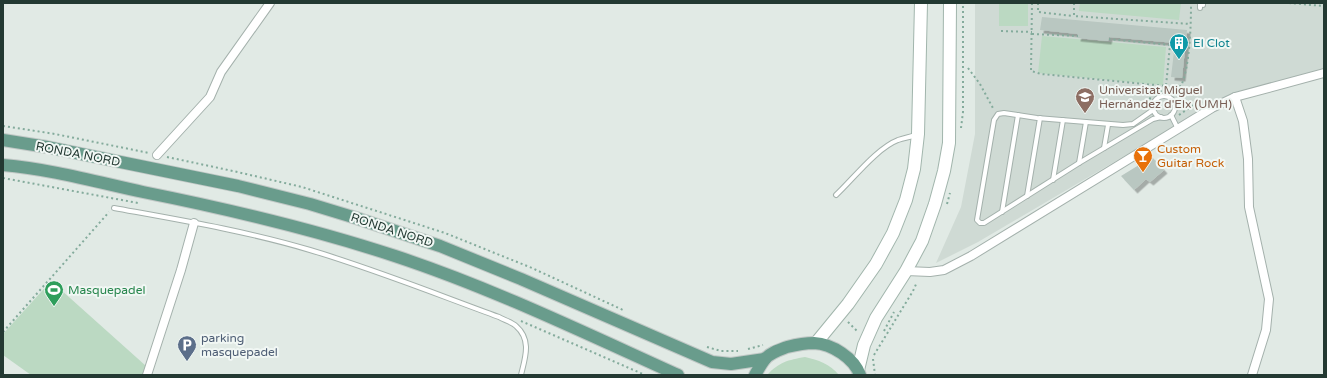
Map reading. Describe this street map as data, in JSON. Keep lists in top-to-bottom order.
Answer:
{
  "streets": {
    "main road": ["RONDA NORD"]
  },
  "places": {
    "building": ["El Clot"],
    "school or university": ["Universitat Miguel Hernández d'Elx (UMH)"],
    "bar": ["Custom Guitar Rock"],
    "sports": ["Masquepadel"],
    "parking": ["parking masquepadel"]
  }
}
